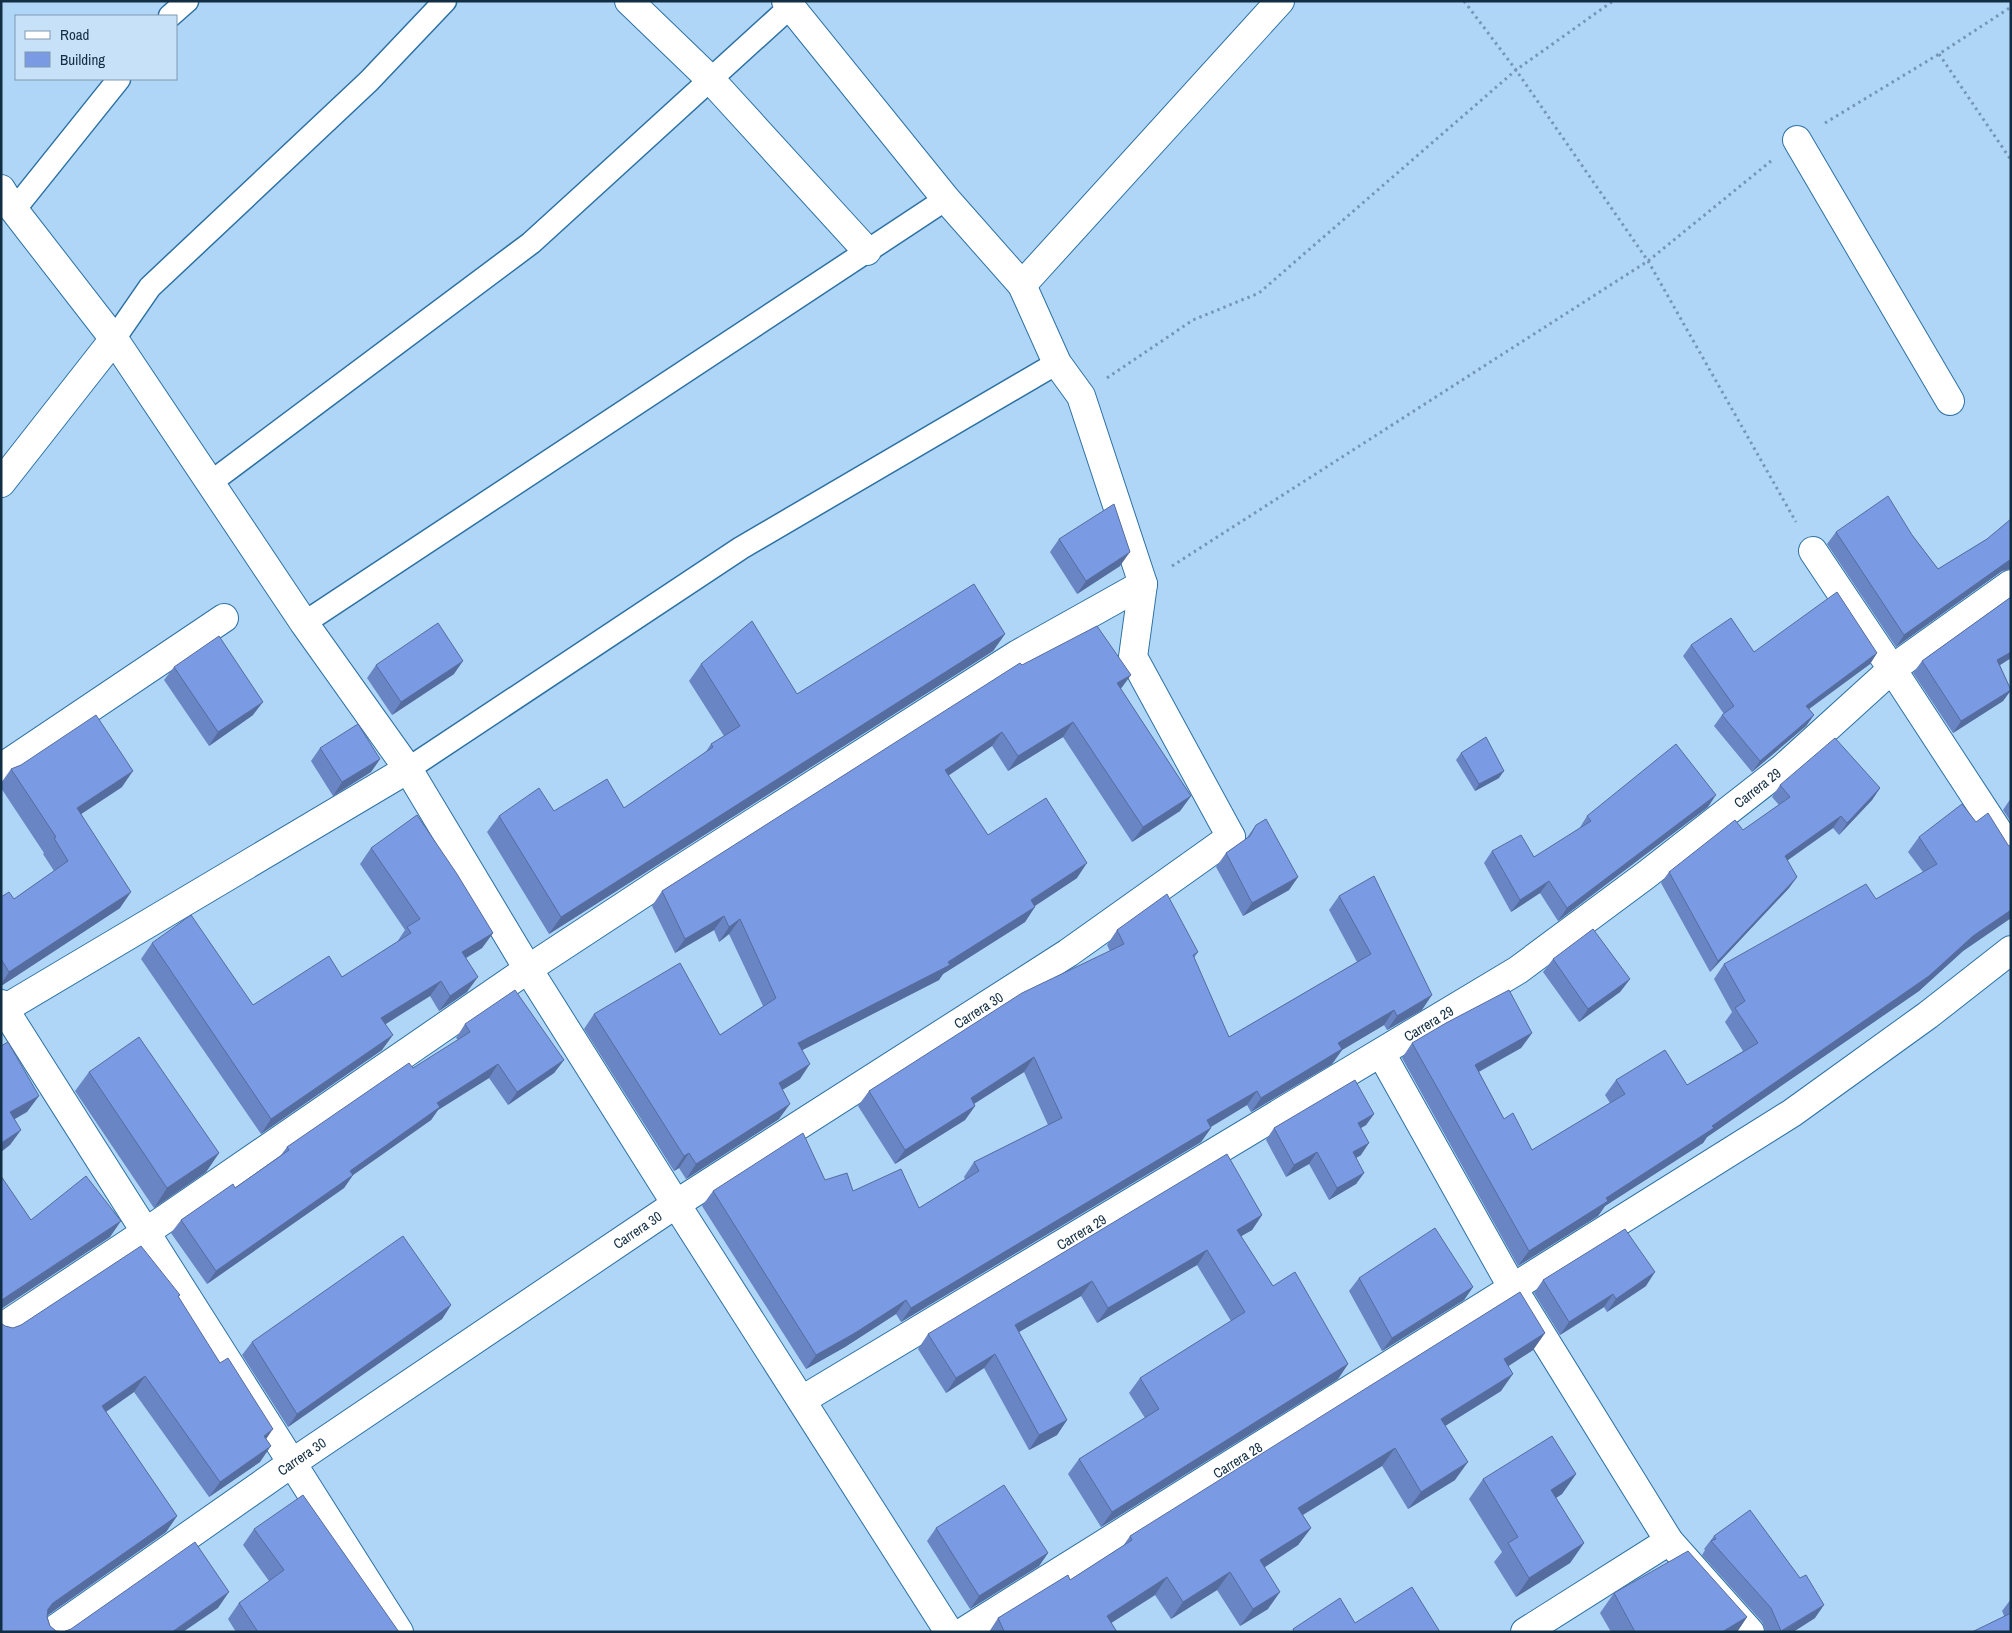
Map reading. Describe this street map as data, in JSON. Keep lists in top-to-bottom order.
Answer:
{
  "streets": {
    "street": ["Carrera 29", "Carrera 30", "Carrera 28"]
  },
  "legend": ["Road", "Building"]
}
